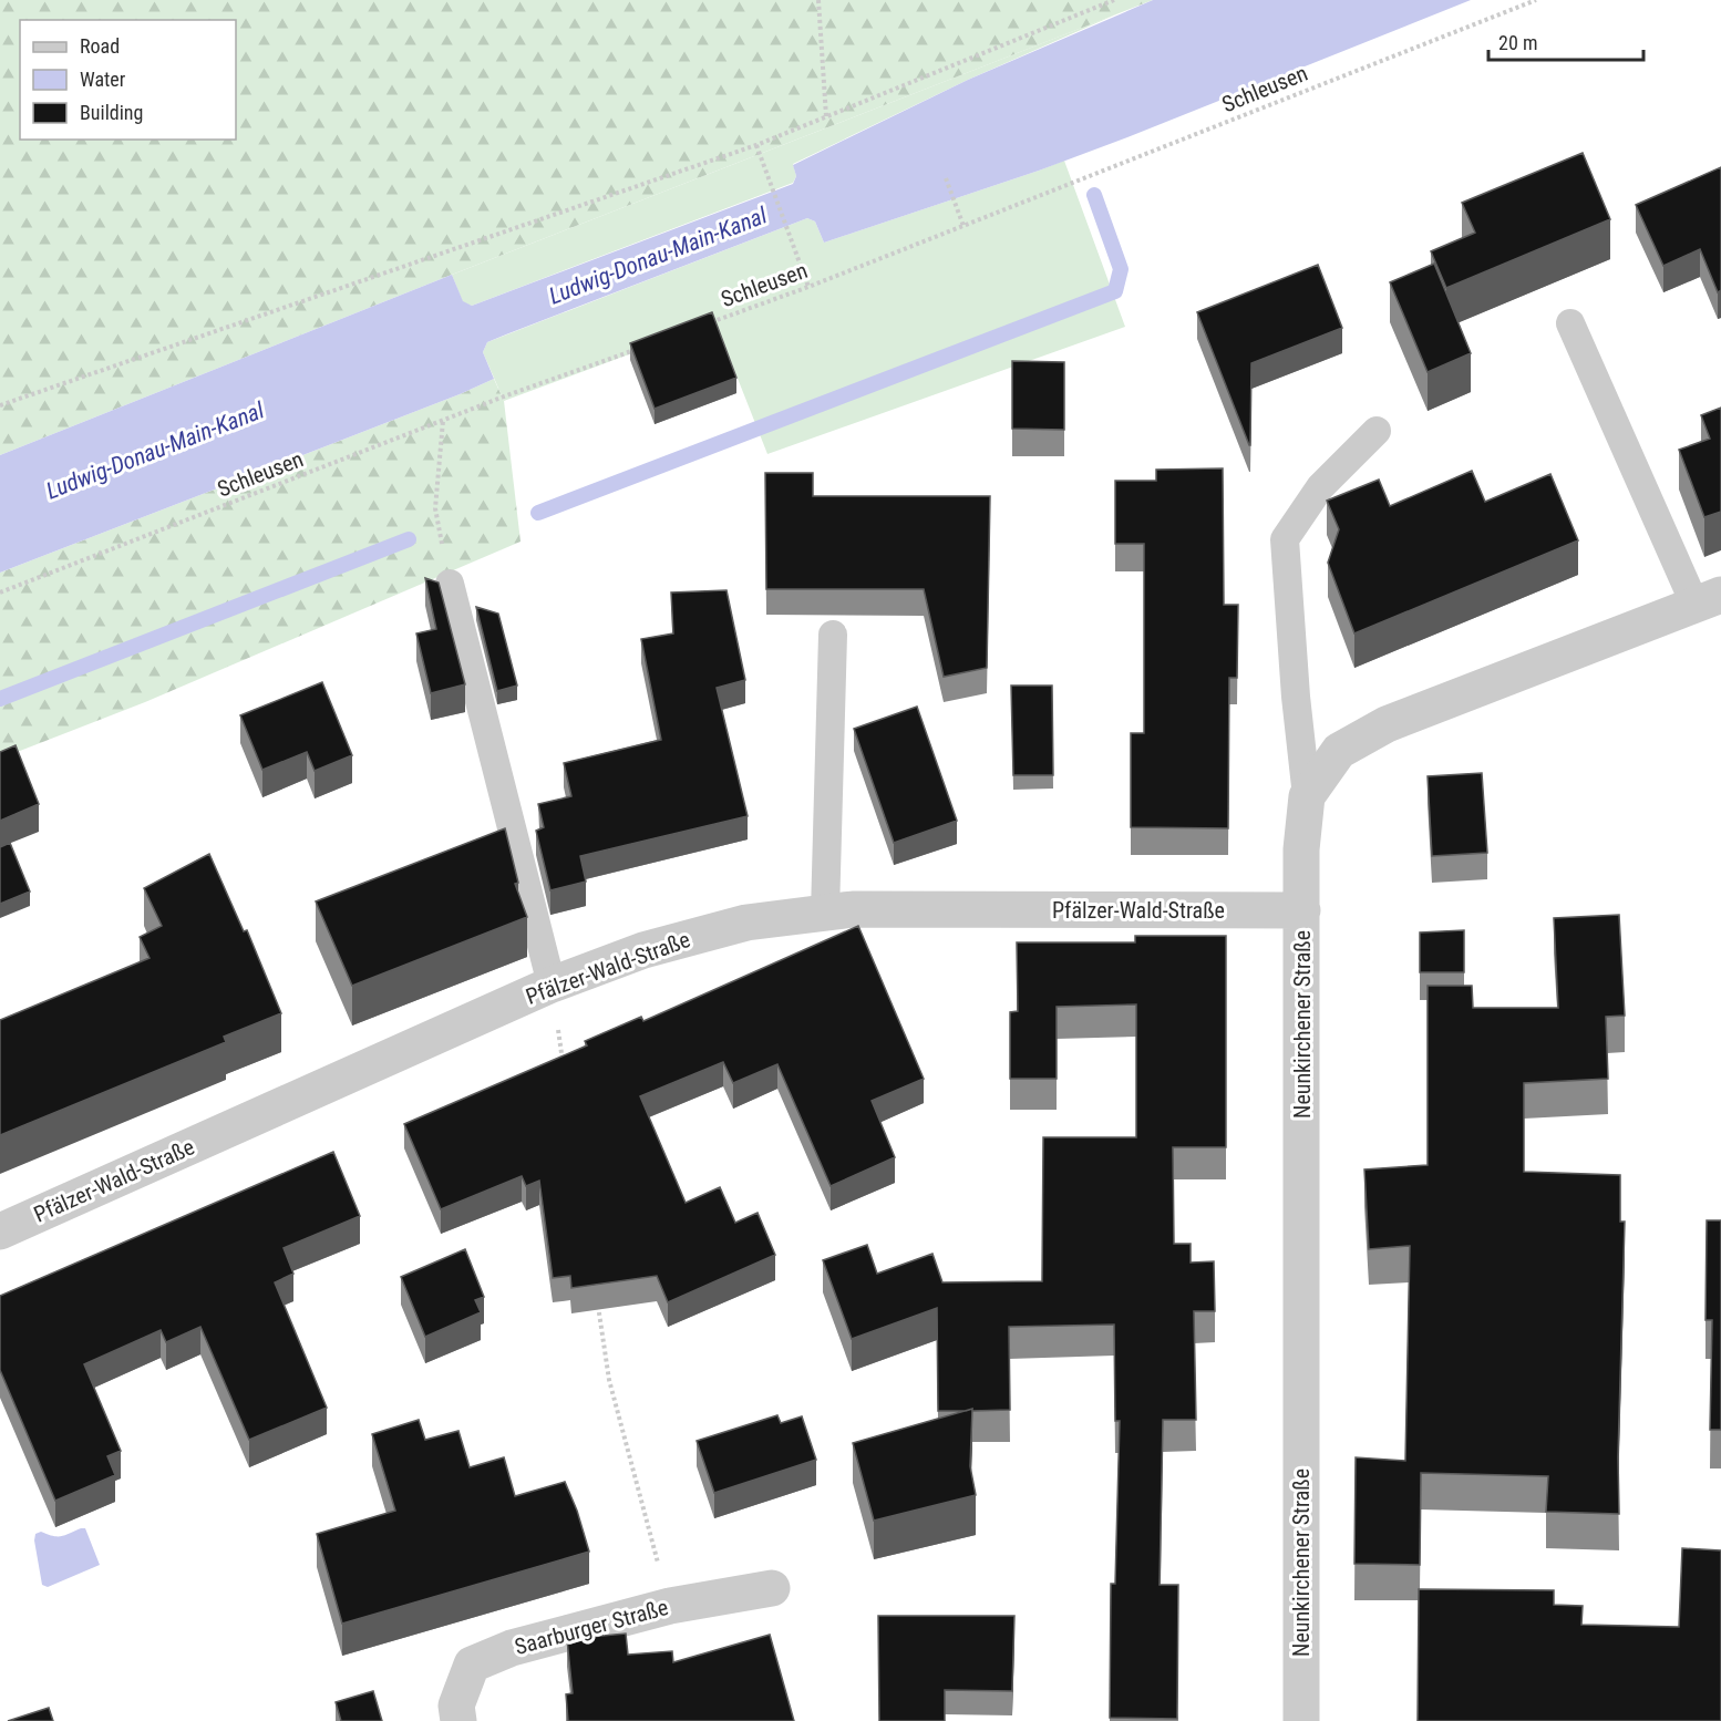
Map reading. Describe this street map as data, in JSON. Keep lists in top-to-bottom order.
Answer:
{
  "streets": {
    "street": ["Pfälzer-Wald-Straße", "Neunkirchener Straße", "Saarburger Straße"],
    "path": ["Schleusen"]
  },
  "crossings": [
    ["Pfälzer-Wald-Straße", "Neunkirchener Straße"]
  ],
  "water": ["Ludwig-Donau-Main-Kanal"],
  "legend": ["Road", "Water", "Building"],
  "scale_bar": "20 m"
}
